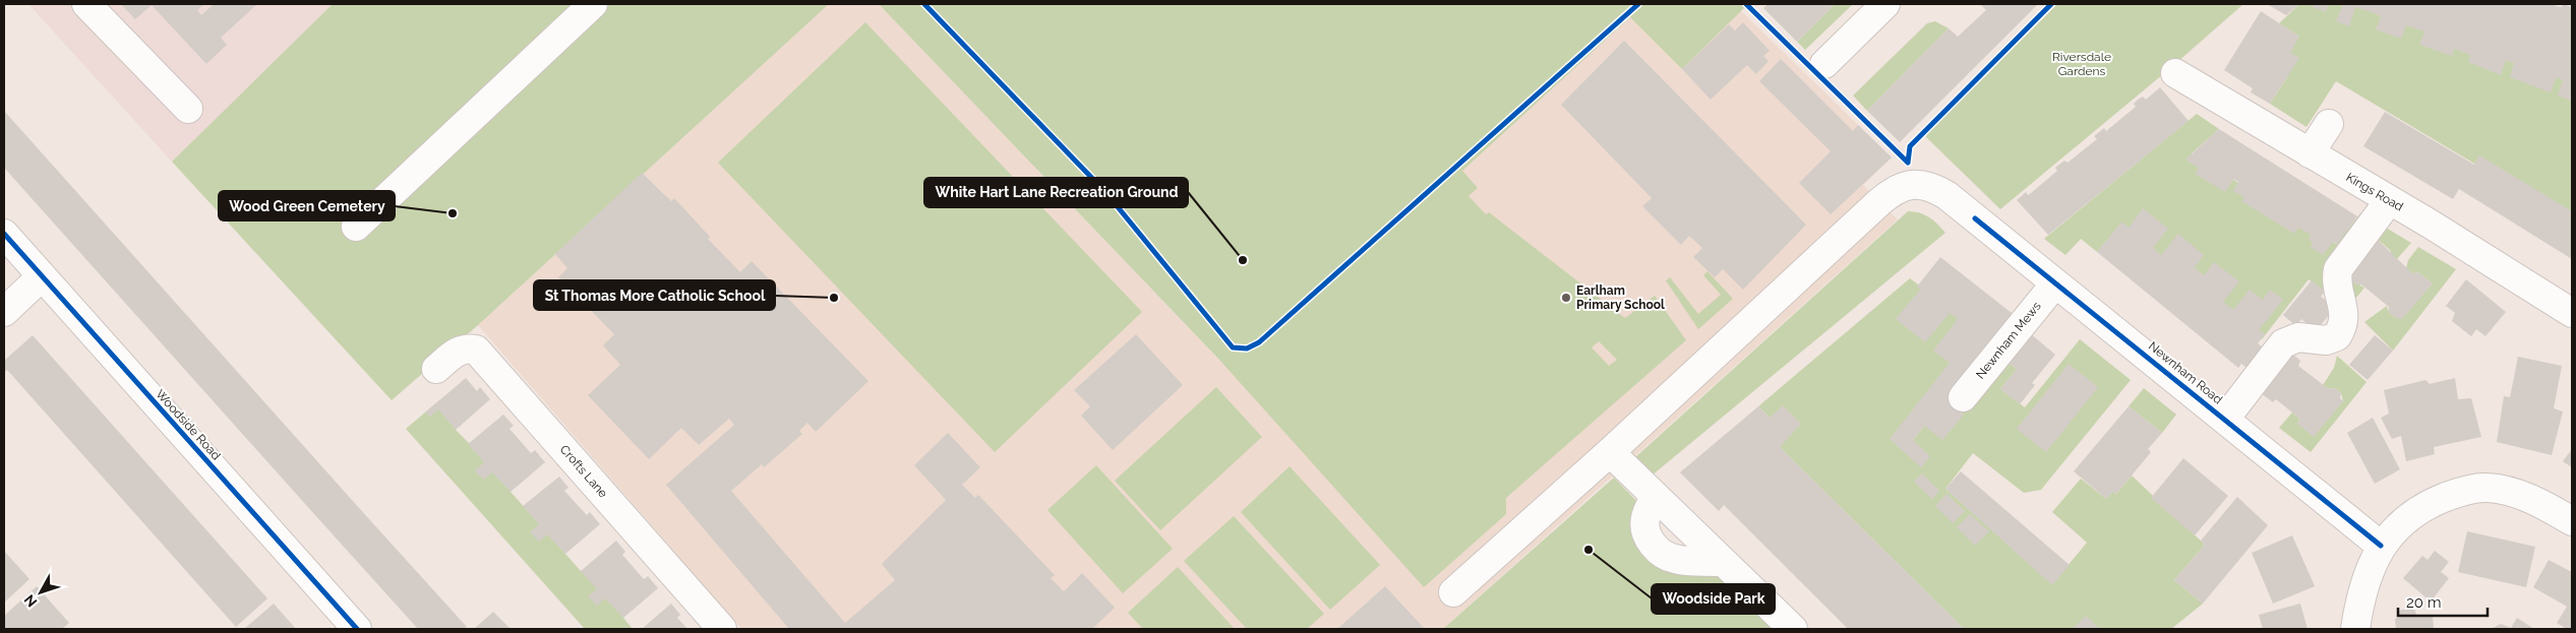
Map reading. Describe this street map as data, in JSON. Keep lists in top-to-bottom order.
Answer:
{
  "streets": {
    "street": [
      "Kings Road",
      "Newnham Mews",
      "Newnham Road",
      "Woodside Road",
      "Crofts Lane"
    ]
  },
  "crossings": [
    ["Newnham Mews", "Newnham Road"]
  ],
  "parks": ["Riversdale Gardens"],
  "places": [
    "Wood Green Cemetery",
    "White Hart Lane Recreation Ground",
    "St Thomas More Catholic School",
    "Earlham Primary School",
    "Woodside Park"
  ],
  "scale_bar": "20 m",
  "north": "bottom left"
}
